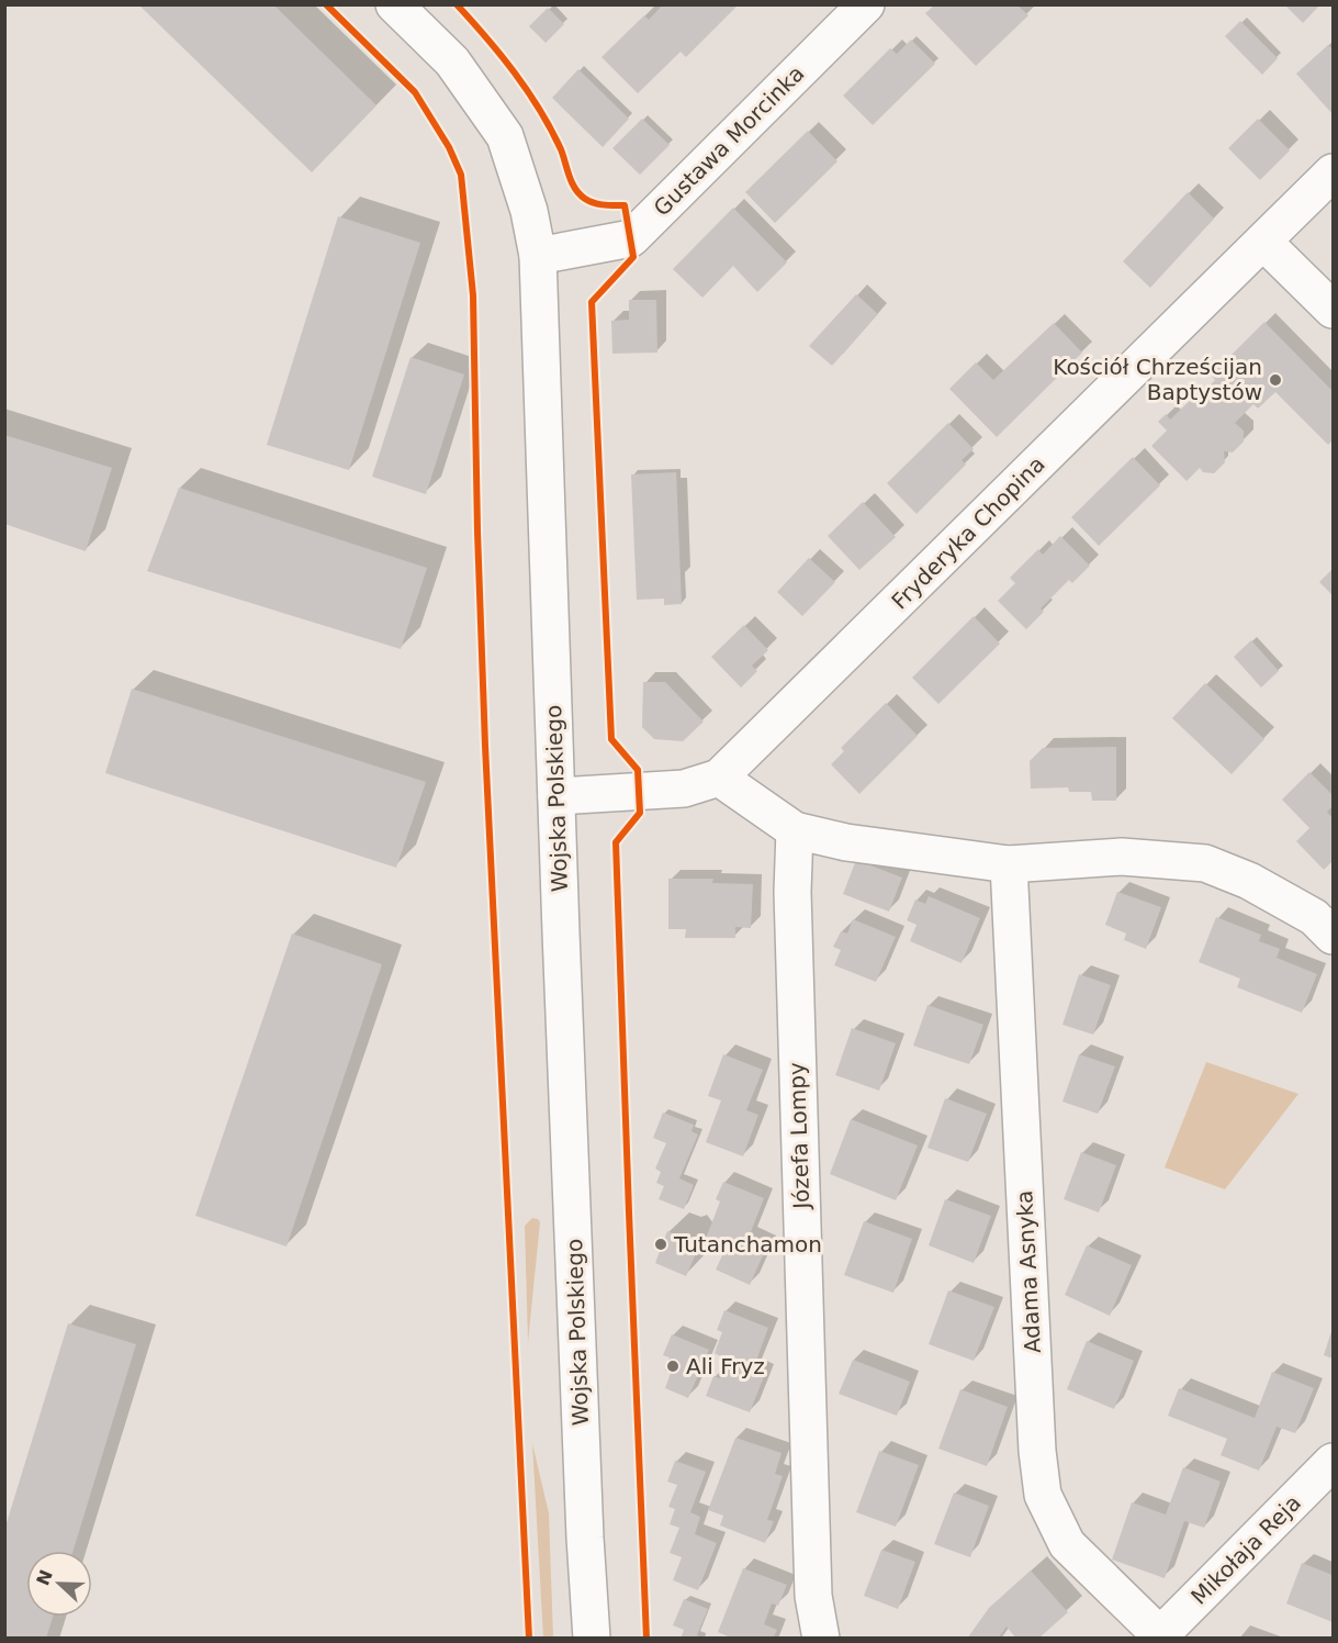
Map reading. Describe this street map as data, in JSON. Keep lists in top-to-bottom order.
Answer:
{
  "streets": {
    "street": [
      "Gustawa Morcinka",
      "Fryderyka Chopina",
      "Wojska Polskiego",
      "Józefa Lompy",
      "Adama Asnyka",
      "Mikołaja Reja"
    ]
  },
  "crossings": [
    ["Gustawa Morcinka", "Wojska Polskiego"],
    ["Fryderyka Chopina", "Wojska Polskiego"],
    ["Adama Asnyka", "Mikołaja Reja"]
  ],
  "places": ["Kościół Chrześcijan Baptystów", "Tutanchamon", "Ali Fryz"],
  "north": "left"
}
